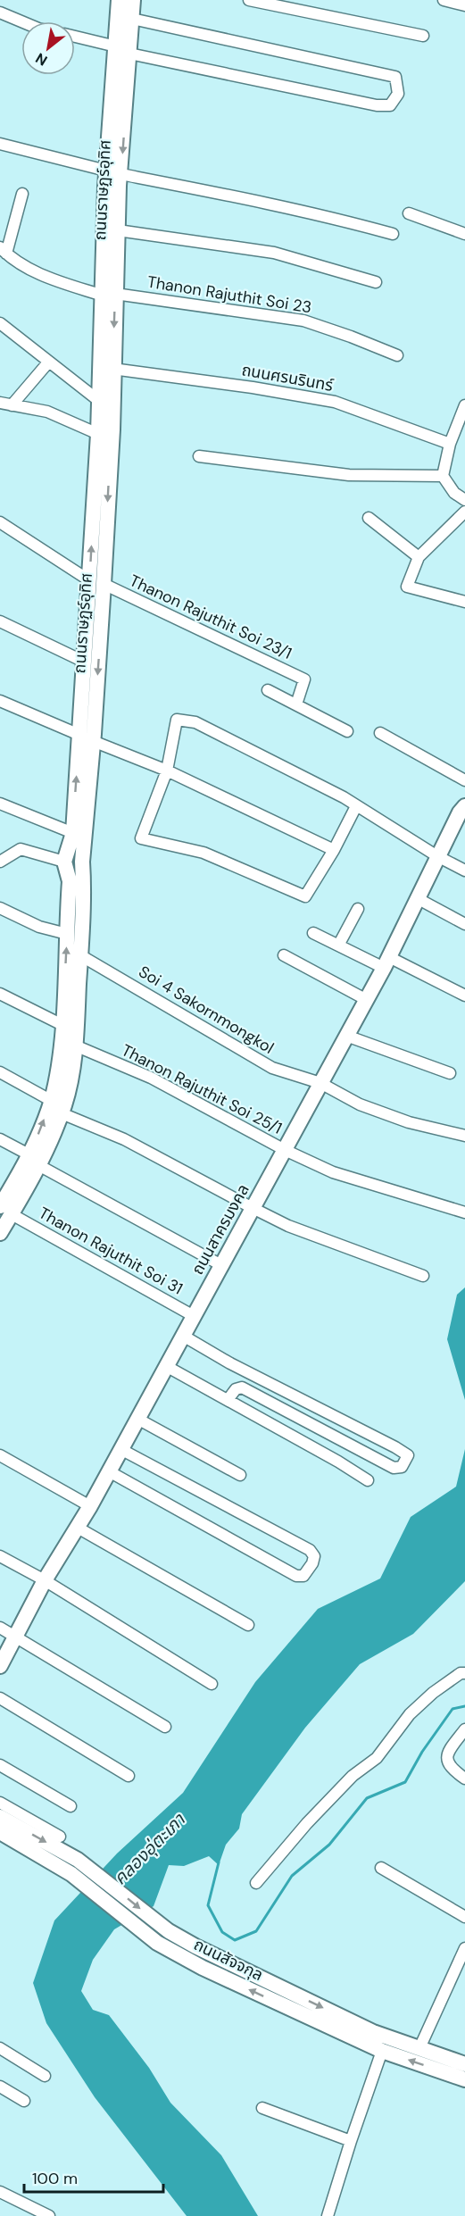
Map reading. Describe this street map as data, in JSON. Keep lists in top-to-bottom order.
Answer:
{
  "streets": {
    "street": [
      "ถนนราษฏร์อุทิศ",
      "Thanon Rajuthit Soi 23",
      "ถนนศรนรินทร์",
      "Thanon Rajuthit Soi 23/1",
      "Soi 4 Sakornmongkol",
      "Thanon Rajuthit Soi 25/1",
      "ถนนสาครมงคล",
      "Thanon Rajuthit Soi 31",
      "ถนนสัจจกุล"
    ]
  },
  "crossings": [
    ["ถนนราษฏร์อุทิศ", "Thanon Rajuthit Soi 23"],
    ["ถนนราษฏร์อุทิศ", "ถนนศรนรินทร์"],
    ["ถนนราษฏร์อุทิศ", "Thanon Rajuthit Soi 23/1"],
    ["ถนนราษฏร์อุทิศ", "Soi 4 Sakornmongkol"],
    ["ถนนราษฏร์อุทิศ", "Thanon Rajuthit Soi 25/1"],
    ["ถนนราษฏร์อุทิศ", "Thanon Rajuthit Soi 31"],
    ["Soi 4 Sakornmongkol", "ถนนสาครมงคล"],
    ["Thanon Rajuthit Soi 25/1", "ถนนสาครมงคล"],
    ["ถนนสาครมงคล", "Thanon Rajuthit Soi 31"]
  ],
  "water": ["คลองอุ่ตะเภา"],
  "scale_bar": "100 m",
  "north": "bottom left"
}
